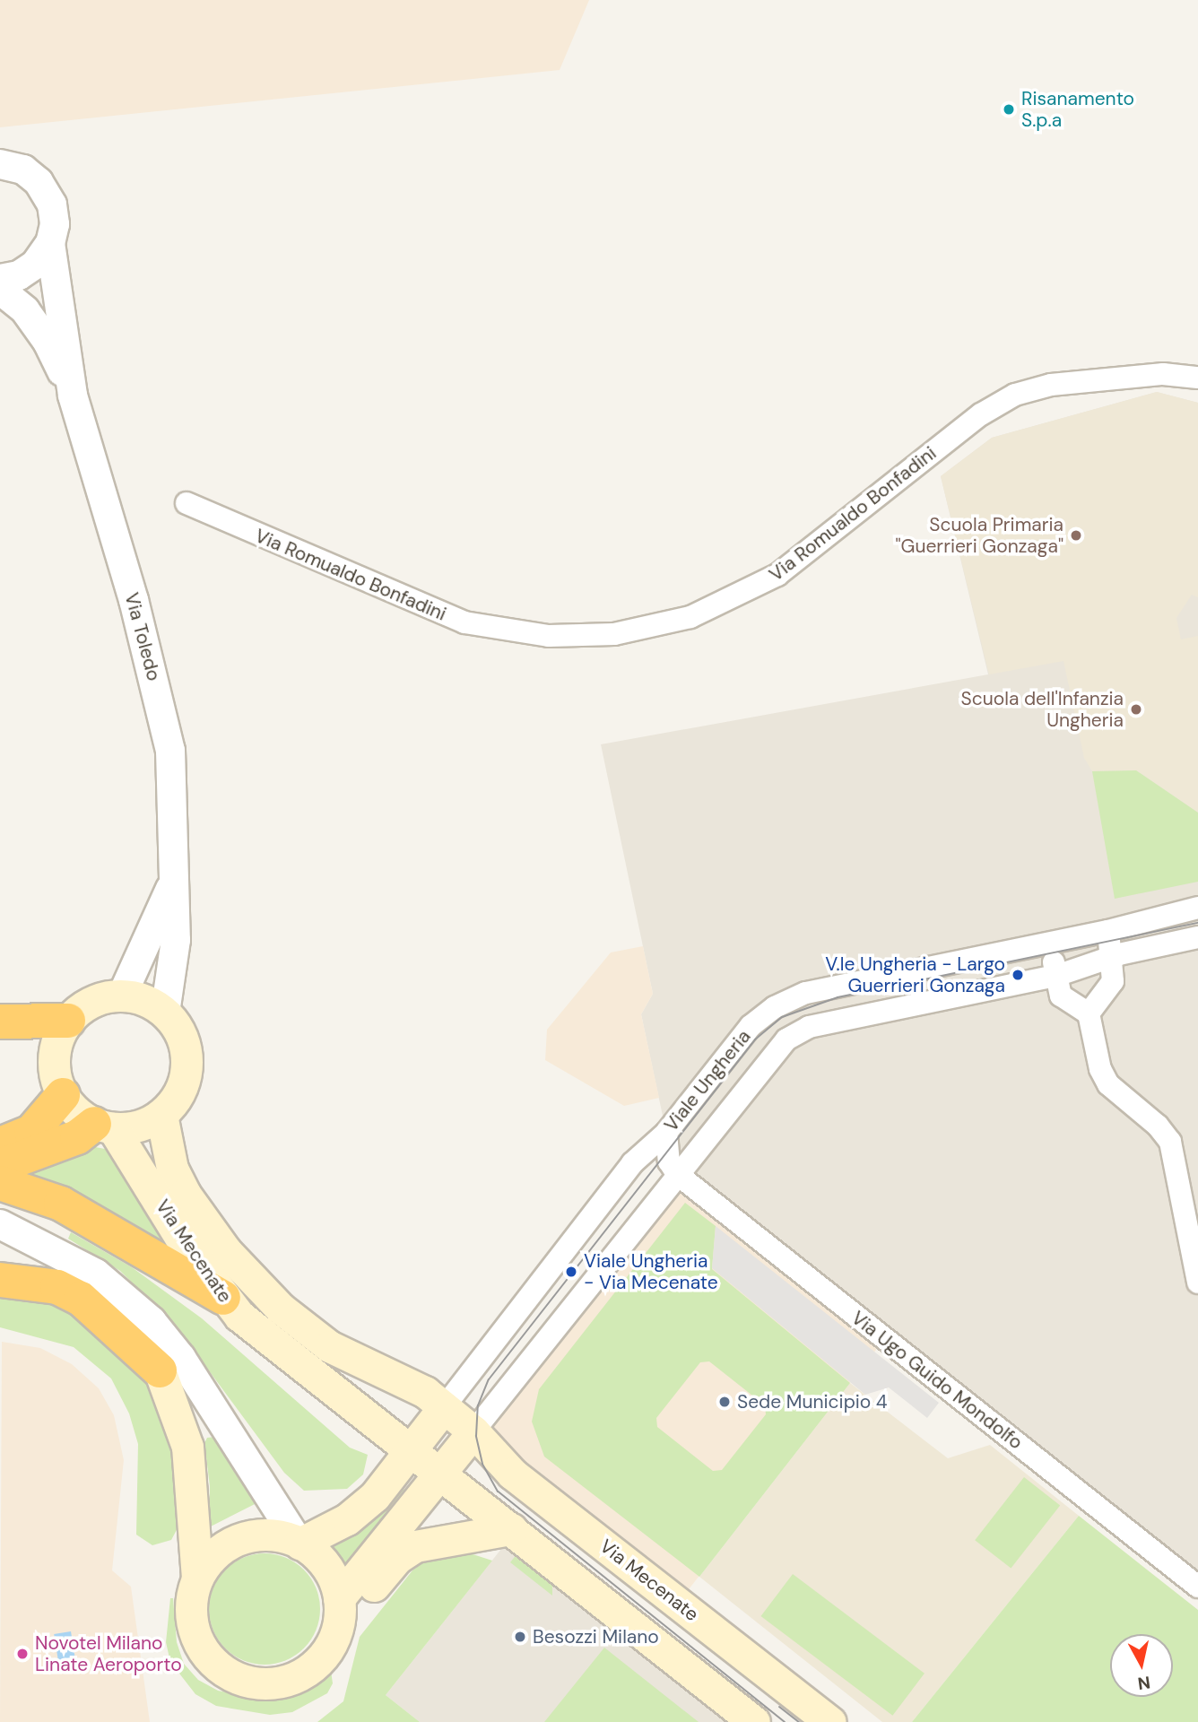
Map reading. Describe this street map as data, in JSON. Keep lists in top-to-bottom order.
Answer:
{
  "streets": {
    "main road": ["Via Mecenate"],
    "street": [
      "Via Romualdo Bonfadini",
      "Via Toledo",
      "Viale Ungheria",
      "Via Ugo Guido Mondolfo"
    ]
  },
  "crossings": [
    ["Viale Ungheria", "Via Mecenate"],
    ["Viale Ungheria", "Via Ugo Guido Mondolfo"]
  ],
  "places": [
    "Risanamento S.p.a",
    "Scuola Primaria \"Guerrieri Gonzaga\"",
    "Scuola dell'Infanzia Ungheria",
    "V.le Ungheria - Largo Guerrieri Gonzaga",
    "Viale Ungheria - Via Mecenate",
    "Sede Municipio 4",
    "Besozzi Milano",
    "Novotel Milano Linate Aeroporto"
  ],
  "north": "bottom"
}
